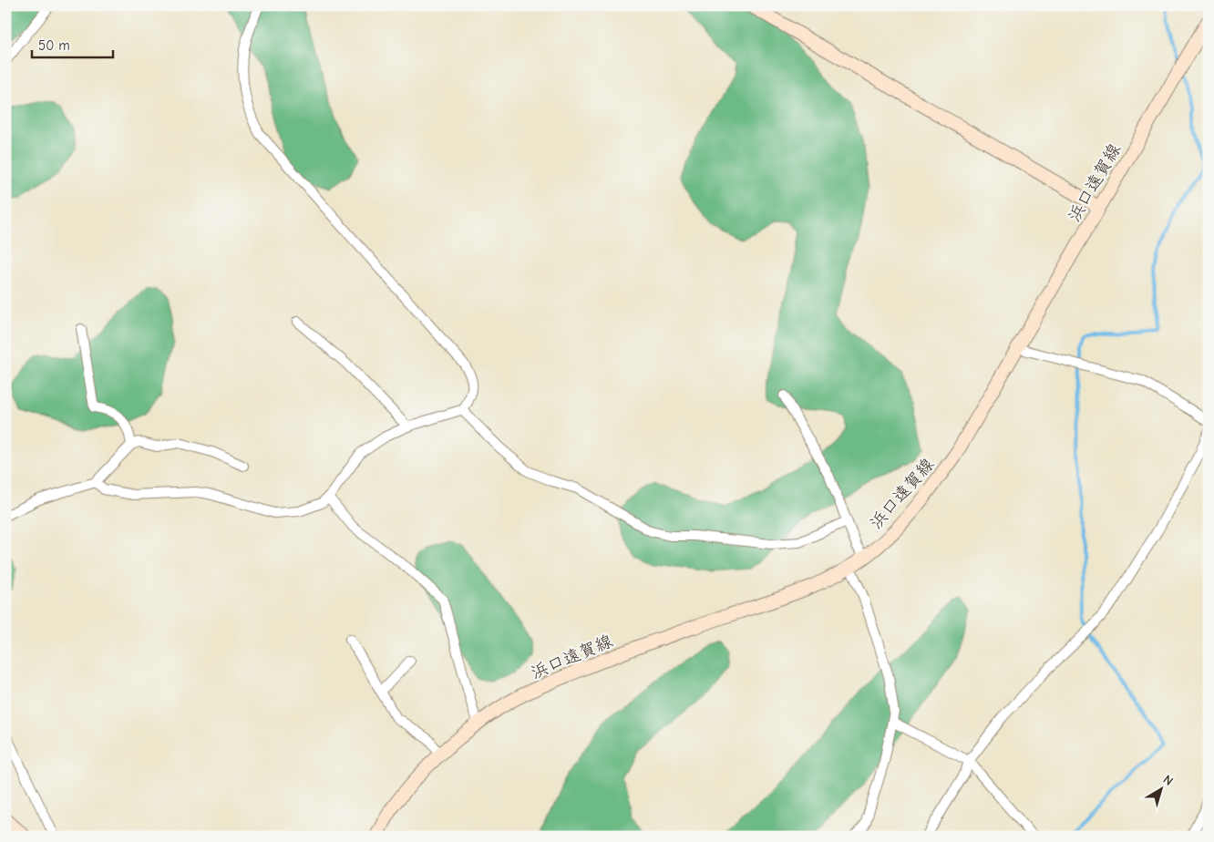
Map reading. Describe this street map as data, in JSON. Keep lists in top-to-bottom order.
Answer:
{
  "streets": {
    "main road": ["浜口遠賀線"]
  },
  "scale_bar": "50 m",
  "north": "top right"
}
